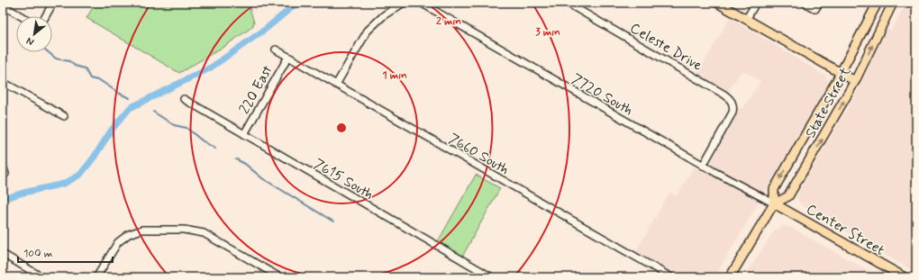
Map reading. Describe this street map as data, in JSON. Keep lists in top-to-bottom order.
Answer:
{
  "streets": {
    "main road": ["State Street", "Center Street"],
    "street": [
      "Celeste Drive",
      "220 East",
      "7720 South",
      "7660 South",
      "7615 South"
    ]
  },
  "crossings": [
    ["Celeste Drive", "7720 South"],
    ["220 East", "7660 South"],
    ["220 East", "7615 South"],
    ["7720 South", "State Street"],
    ["7720 South", "Center Street"],
    ["State Street", "Center Street"]
  ],
  "scale_bar": "100 m",
  "north": "bottom left",
  "rings": ["2 min", "3 min", "1 min"]
}
